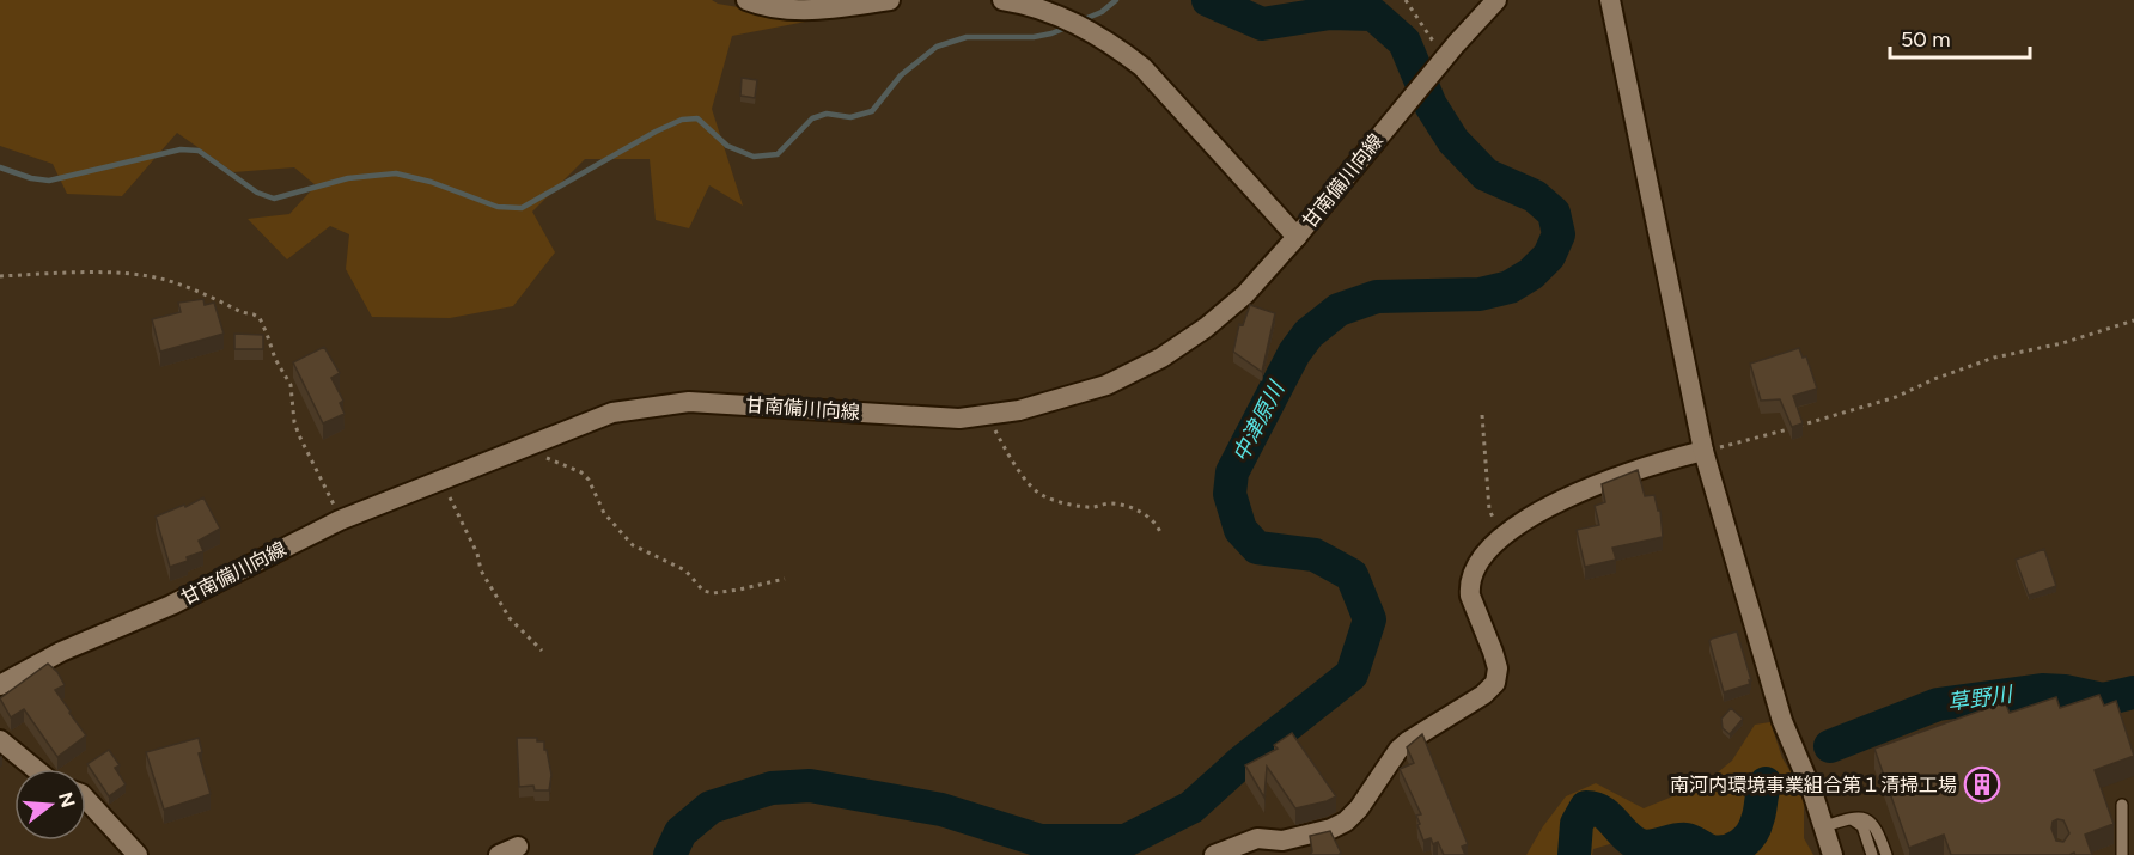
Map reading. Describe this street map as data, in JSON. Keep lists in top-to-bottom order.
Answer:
{
  "streets": {
    "street": ["甘南備川向線"]
  },
  "water": ["中津原川", "草野川"],
  "places": {
    "building": ["南河内環境事業組合第１清掃工場"]
  },
  "scale_bar": "50 m",
  "north": "right"
}
